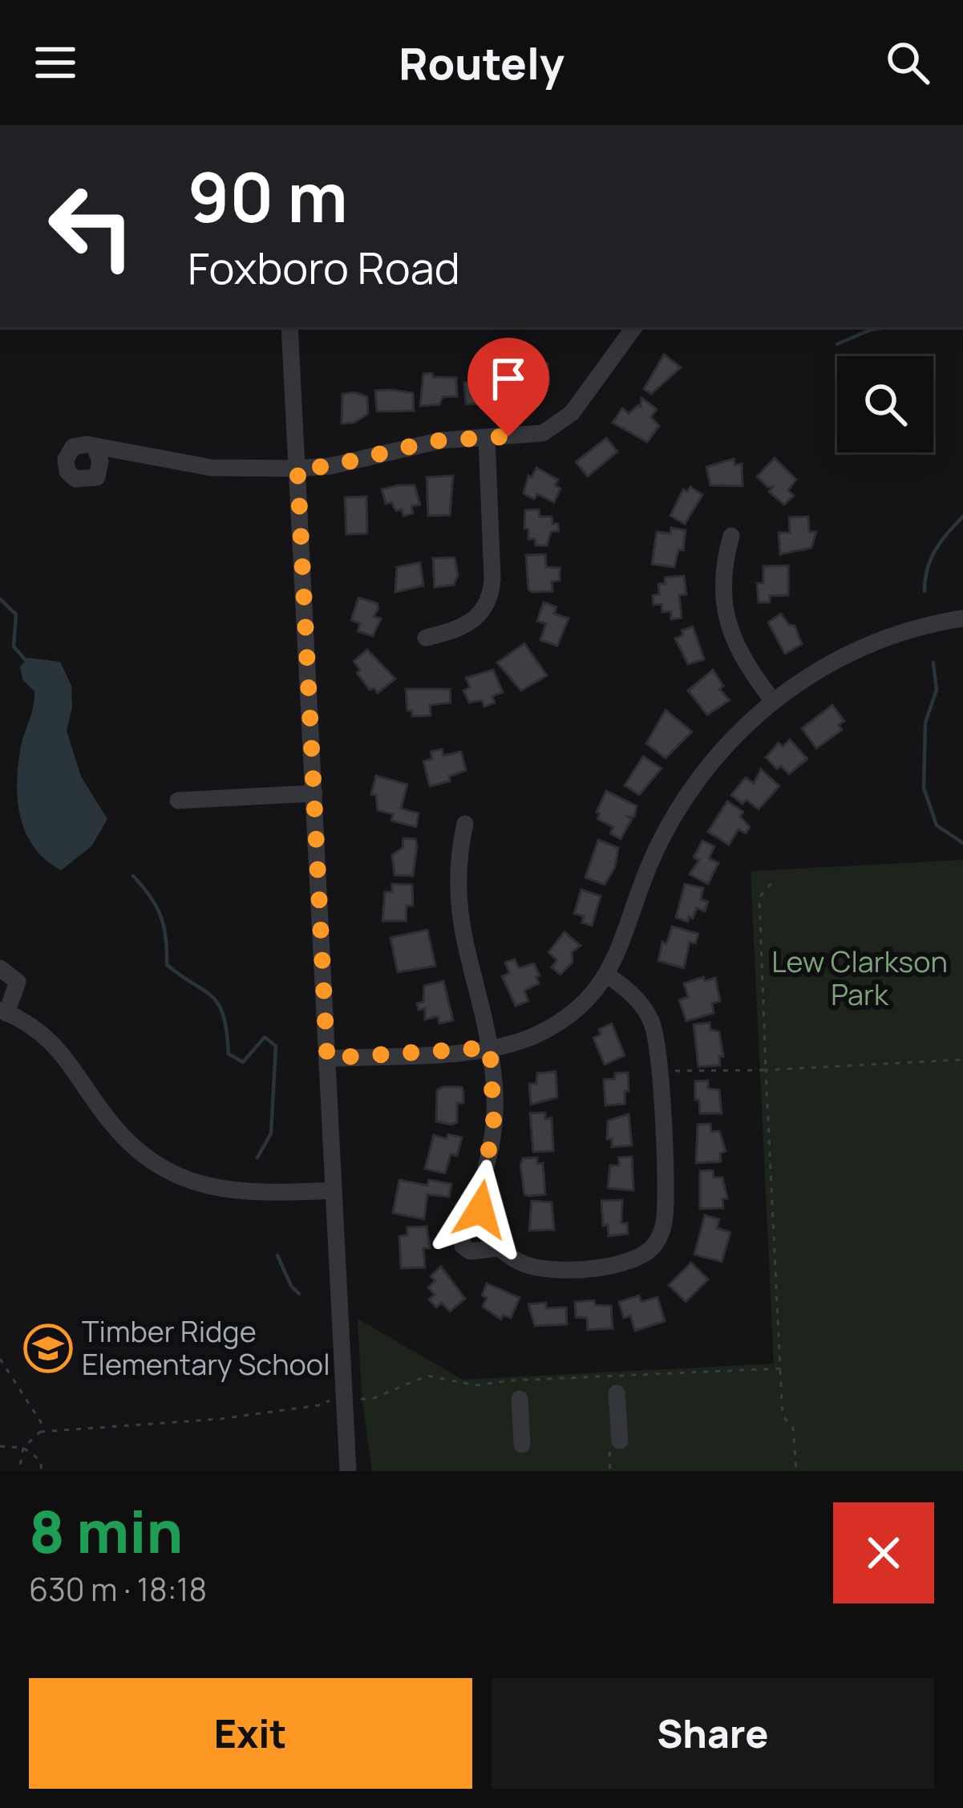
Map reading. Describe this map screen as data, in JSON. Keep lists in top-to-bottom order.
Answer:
{
  "parks": ["Lew Clarkson Park"],
  "places": {
    "school or university": ["Timber Ridge Elementary School"]
  },
  "page": {
    "header": "Routely",
    "turn": ["90 m", "Foxboro Road"],
    "heading": ["8 min", "630 m · 18:18"],
    "buttons": ["Exit", "Share"]
  }
}
